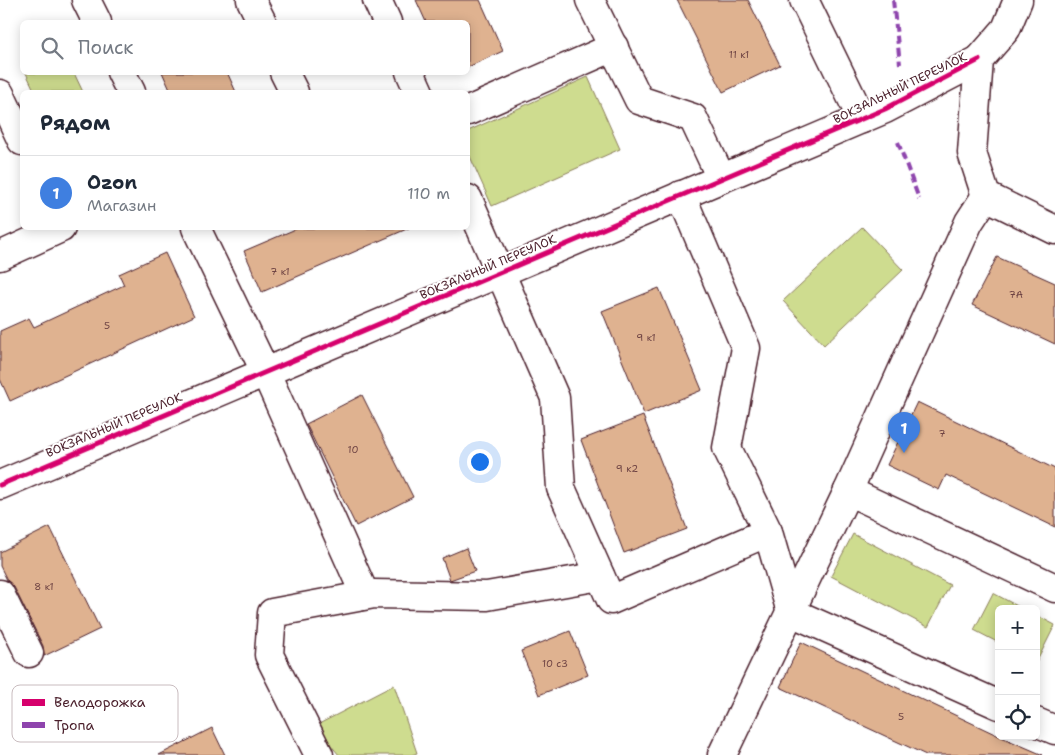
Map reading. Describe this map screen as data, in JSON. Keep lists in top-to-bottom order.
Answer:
{
  "streets": {
    "street": ["ВОКЗАЛЬНЫЙ ПЕРЕУЛОК"]
  },
  "house_numbers": [
    "11 к1",
    "7 к1",
    "7А",
    "5",
    "9 к1",
    "7",
    "10",
    "9 к2",
    "8 к1",
    "10 с3",
    "5"
  ],
  "legend": ["Велодорожка", "Тропа"],
  "page": {
    "search": "Поиск",
    "heading": "Рядом",
    "list": [
      {
        "mark": "1",
        "name": "Ozon",
        "note": "Магазин",
        "value": "110 m"
      }
    ],
    "pins": "1",
    "map_buttons": ["+", "−"]
  }
}
